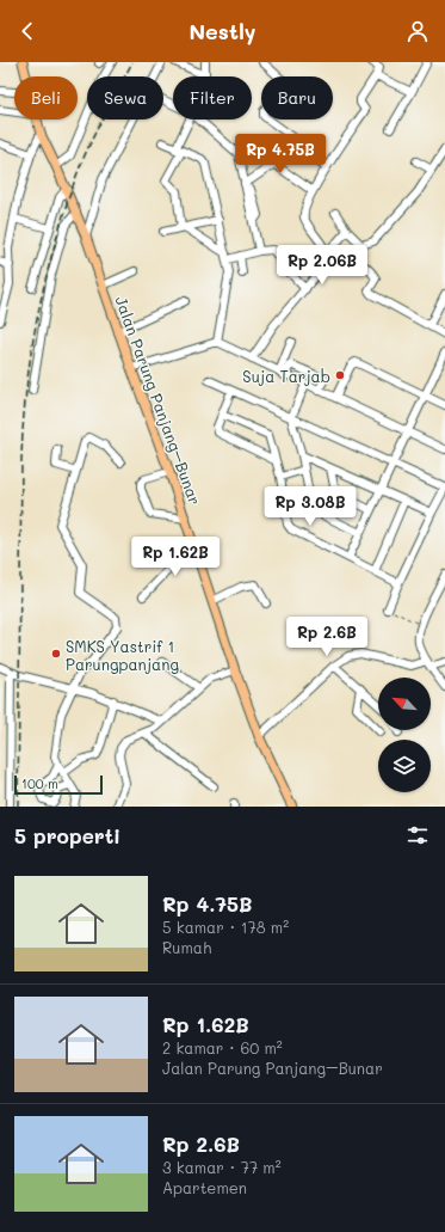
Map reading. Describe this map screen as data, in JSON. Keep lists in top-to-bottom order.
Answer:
{
  "streets": {
    "main road": ["Jalan Parung Panjang–Bunar"]
  },
  "places": ["Suja Tarjab", "SMKS Yastrif 1 Parungpanjang"],
  "scale_bar": "100 m",
  "north": "top left",
  "page": {
    "header": "Nestly",
    "chip": [
      "Beli",
      "Sewa",
      "Filter",
      "Baru"
    ],
    "price": [
      "Rp 4.75B",
      "Rp 2.06B",
      "Rp 3.08B",
      "Rp 1.62B",
      "Rp 2.6B"
    ],
    "scale": "100 m",
    "heading": "5 properti",
    "list": [
      {
        "name": "Rp 4.75B",
        "note": "5 kamar · 178 m² · Rumah"
      },
      {
        "name": "Rp 1.62B",
        "note": "2 kamar · 60 m² · Jalan Parung Panjang–Bunar"
      },
      {
        "name": "Rp 2.6B",
        "note": "3 kamar · 77 m² · Apartemen"
      }
    ]
  }
}
